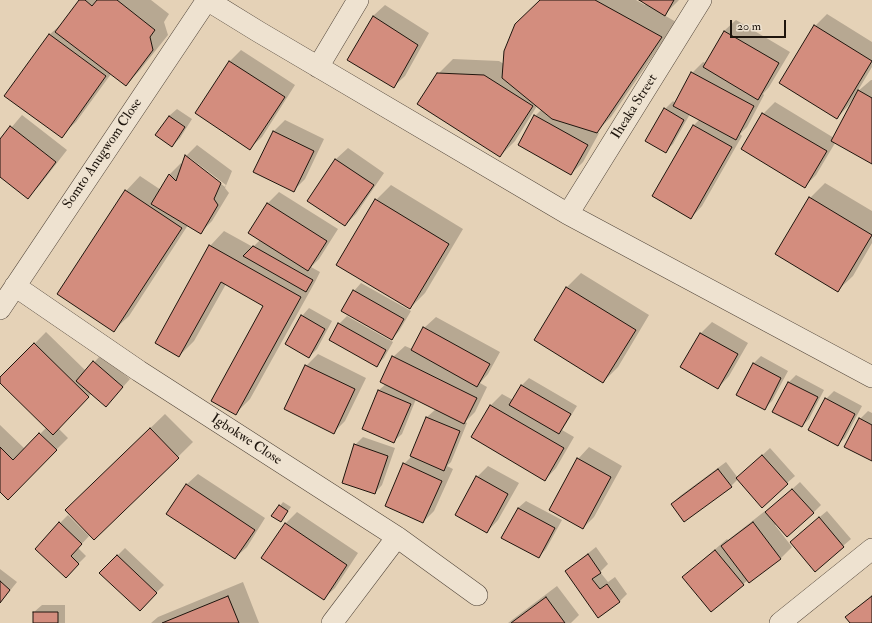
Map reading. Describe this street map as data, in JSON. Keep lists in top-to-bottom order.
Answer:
{
  "streets": {
    "street": ["Iheaka Street", "Somto Anugwom Close", "Igbokwe Close"]
  },
  "crossings": [
    ["Somto Anugwom Close", "Igbokwe Close"]
  ],
  "scale_bar": "20 m"
}
